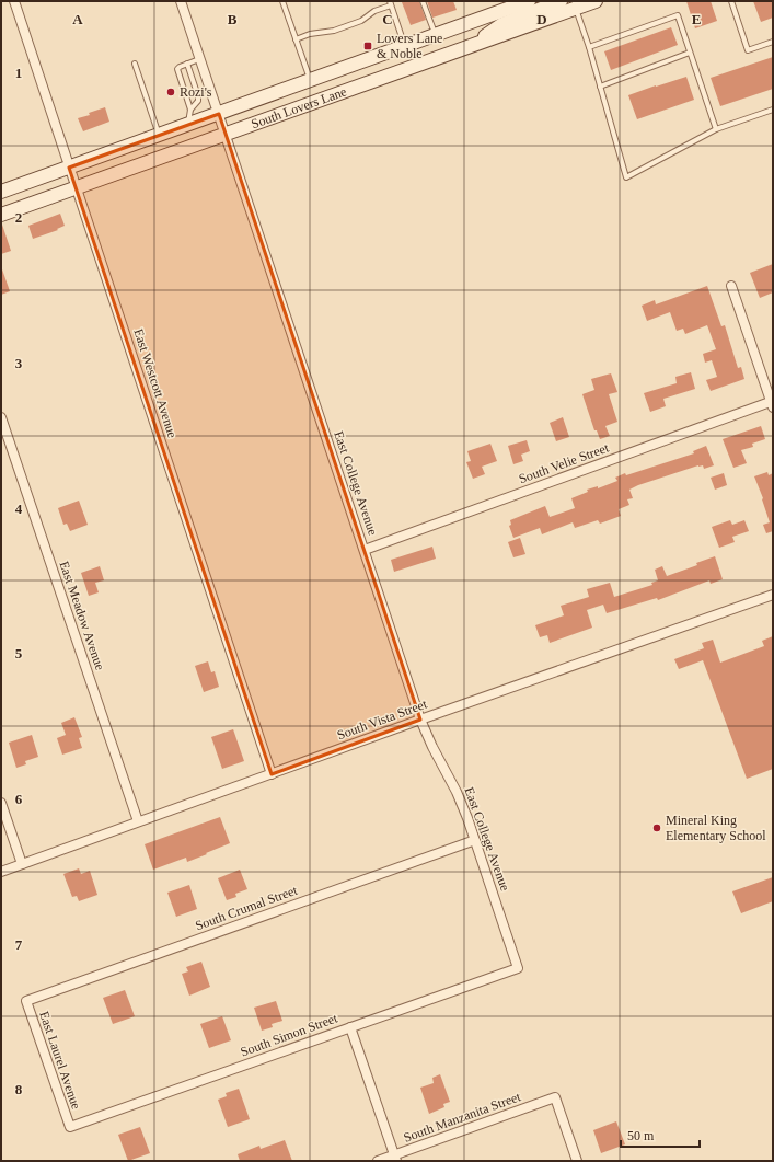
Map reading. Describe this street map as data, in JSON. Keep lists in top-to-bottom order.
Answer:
{
  "streets": {
    "main road": ["South Lovers Lane"],
    "street": [
      "East Westcott Avenue",
      "South Velie Street",
      "East College Avenue",
      "East Meadow Avenue",
      "South Vista Street",
      "South Crumal Street",
      "South Simon Street",
      "East Laurel Avenue",
      "South Manzanita Street"
    ]
  },
  "crossings": [
    ["South Lovers Lane", "East Westcott Avenue"],
    ["South Lovers Lane", "East College Avenue"],
    ["East Westcott Avenue", "South Vista Street"],
    ["South Velie Street", "East College Avenue"],
    ["East College Avenue", "South Vista Street"],
    ["East College Avenue", "South Crumal Street"],
    ["East College Avenue", "South Simon Street"],
    ["East Meadow Avenue", "South Vista Street"],
    ["South Crumal Street", "East Laurel Avenue"],
    ["South Simon Street", "East Laurel Avenue"]
  ],
  "places": {
    "transit": ["Lovers Lane & Noble"],
    "other": ["Rozi's", "Mineral King Elementary School"]
  },
  "scale_bar": "50 m",
  "grid": {
    "columns": [
      "A",
      "B",
      "C",
      "D",
      "E"
    ],
    "rows": [
      "1",
      "2",
      "3",
      "4",
      "5",
      "6",
      "7",
      "8"
    ]
  }
}
